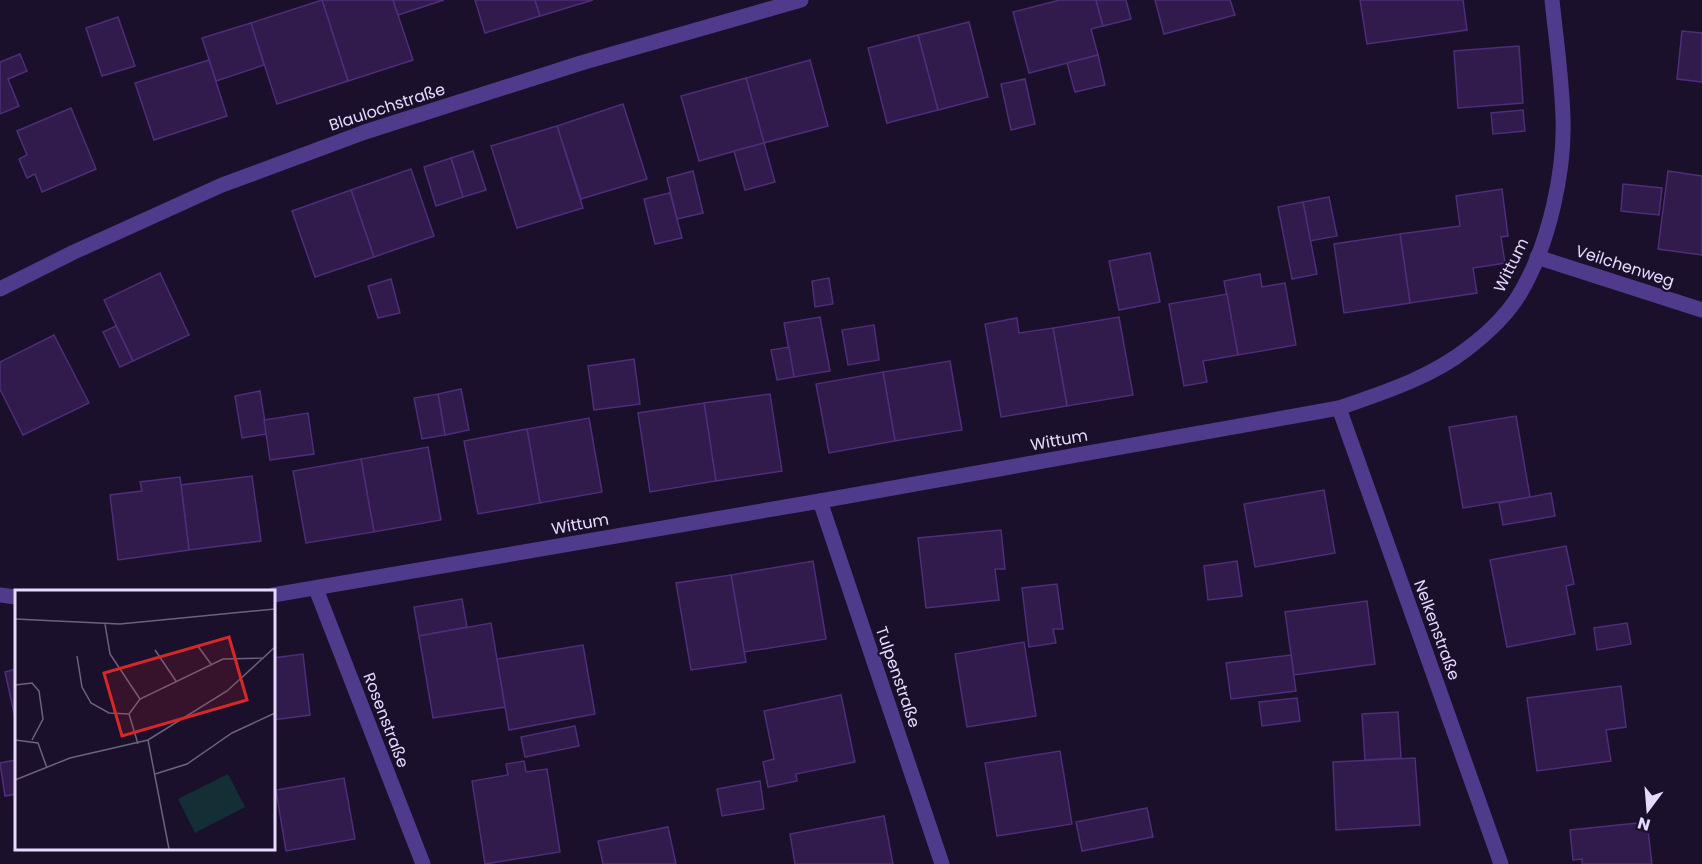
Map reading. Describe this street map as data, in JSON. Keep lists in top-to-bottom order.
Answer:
{
  "streets": {
    "street": [
      "Blaulochstraße",
      "Wittum",
      "Veilchenweg",
      "Nelkenstraße",
      "Tulpenstraße",
      "Rosenstraße"
    ]
  },
  "crossings": [
    ["Wittum", "Veilchenweg"],
    ["Wittum", "Nelkenstraße"],
    ["Wittum", "Tulpenstraße"],
    ["Wittum", "Rosenstraße"]
  ],
  "north": "bottom"
}
